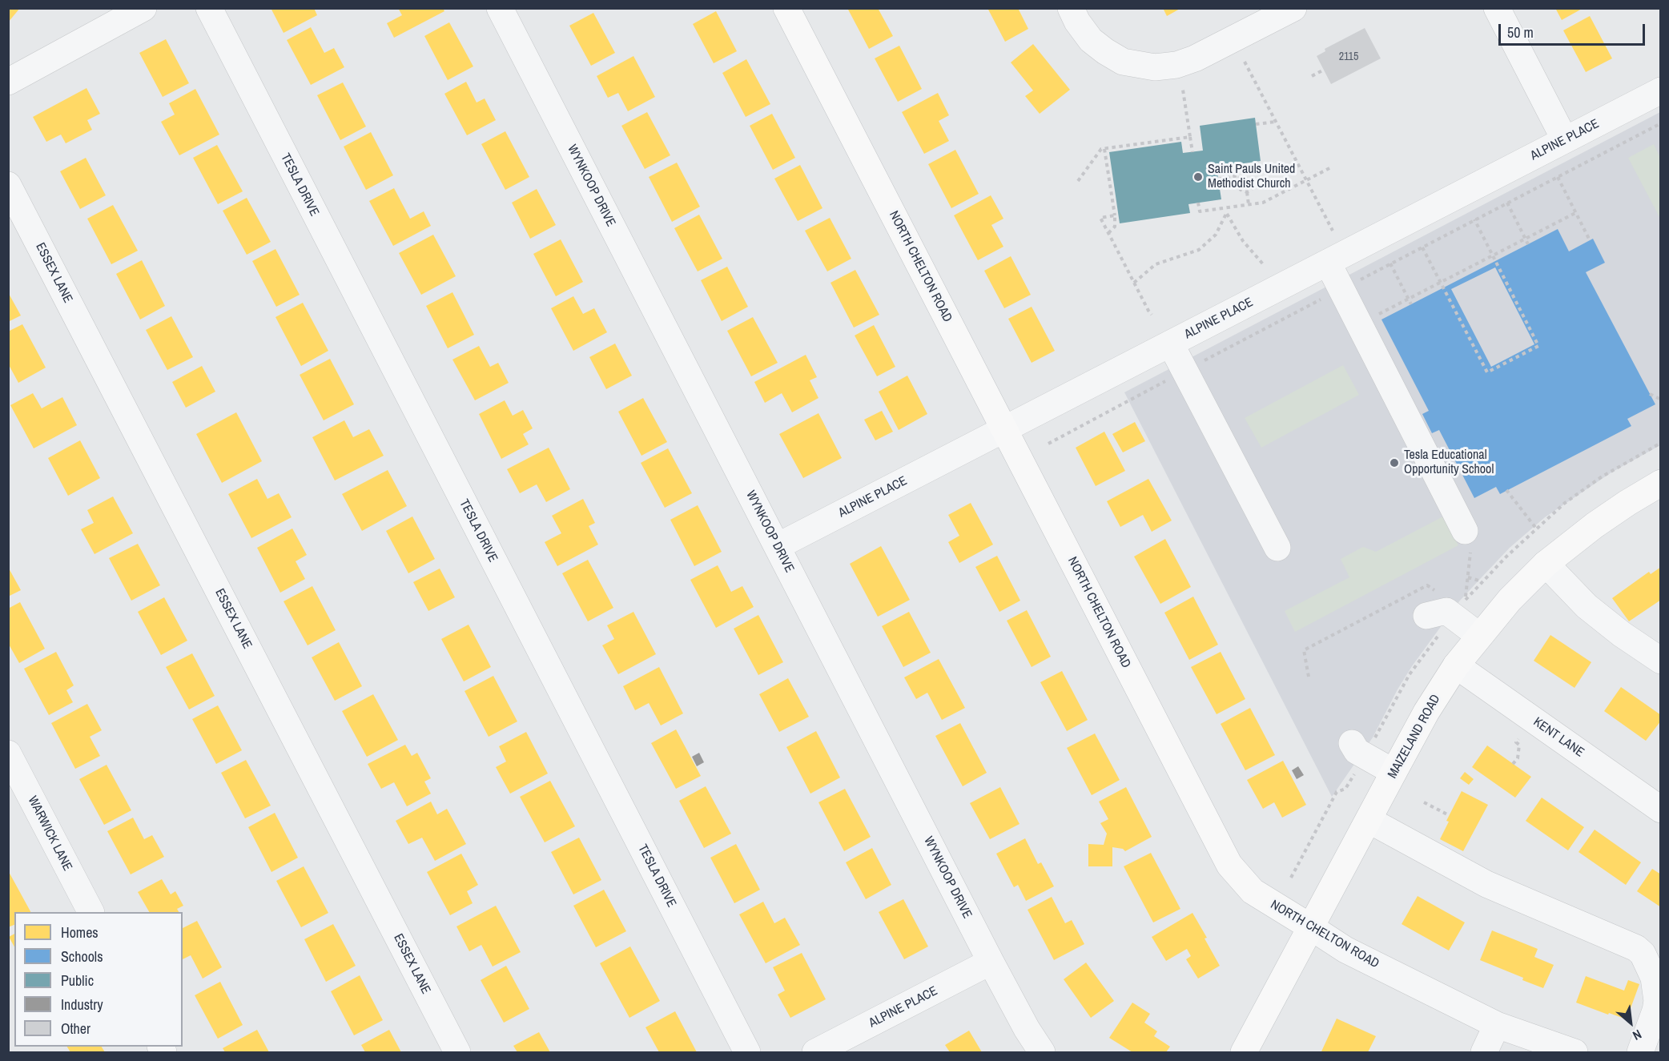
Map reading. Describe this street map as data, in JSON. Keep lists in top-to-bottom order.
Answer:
{
  "streets": {
    "main road": ["NORTH CHELTON ROAD", "MAIZELAND ROAD"],
    "street": [
      "ALPINE PLACE",
      "TESLA DRIVE",
      "WYNKOOP DRIVE",
      "ESSEX LANE",
      "KENT LANE",
      "WARWICK LANE"
    ]
  },
  "crossings": [
    ["ALPINE PLACE", "WYNKOOP DRIVE"],
    ["ALPINE PLACE", "NORTH CHELTON ROAD"],
    ["NORTH CHELTON ROAD", "MAIZELAND ROAD"],
    ["MAIZELAND ROAD", "KENT LANE"]
  ],
  "places": ["Saint Pauls United Methodist Church", "Tesla Educational Opportunity School"],
  "house_numbers": ["2115"],
  "legend": [
    "Homes",
    "Schools",
    "Public",
    "Industry",
    "Other"
  ],
  "scale_bar": "50 m",
  "north": "bottom right"
}
